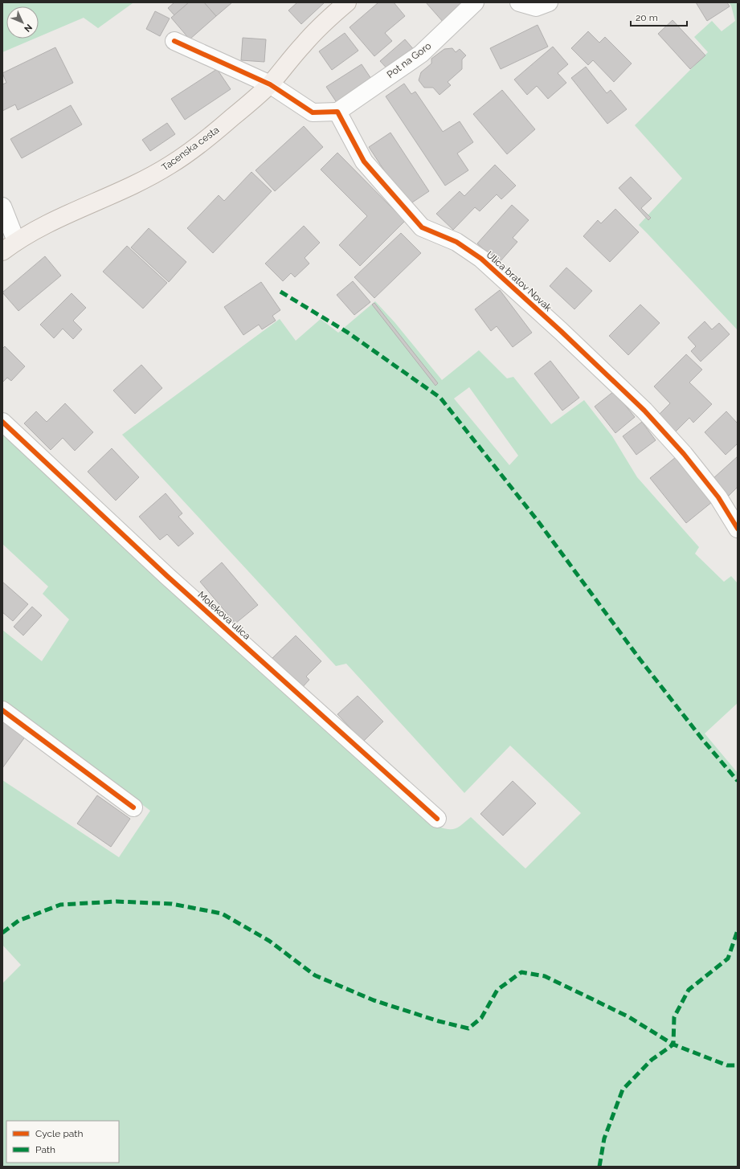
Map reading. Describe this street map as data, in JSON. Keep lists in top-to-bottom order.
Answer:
{
  "streets": {
    "main road": ["Tacenska cesta"],
    "street": ["Pot na Goro", "Ulica bratov Novak", "Molekova ulica"]
  },
  "crossings": [
    ["Pot na Goro", "Ulica bratov Novak"]
  ],
  "legend": ["Cycle path", "Path"],
  "scale_bar": "20 m",
  "north": "bottom right"
}
